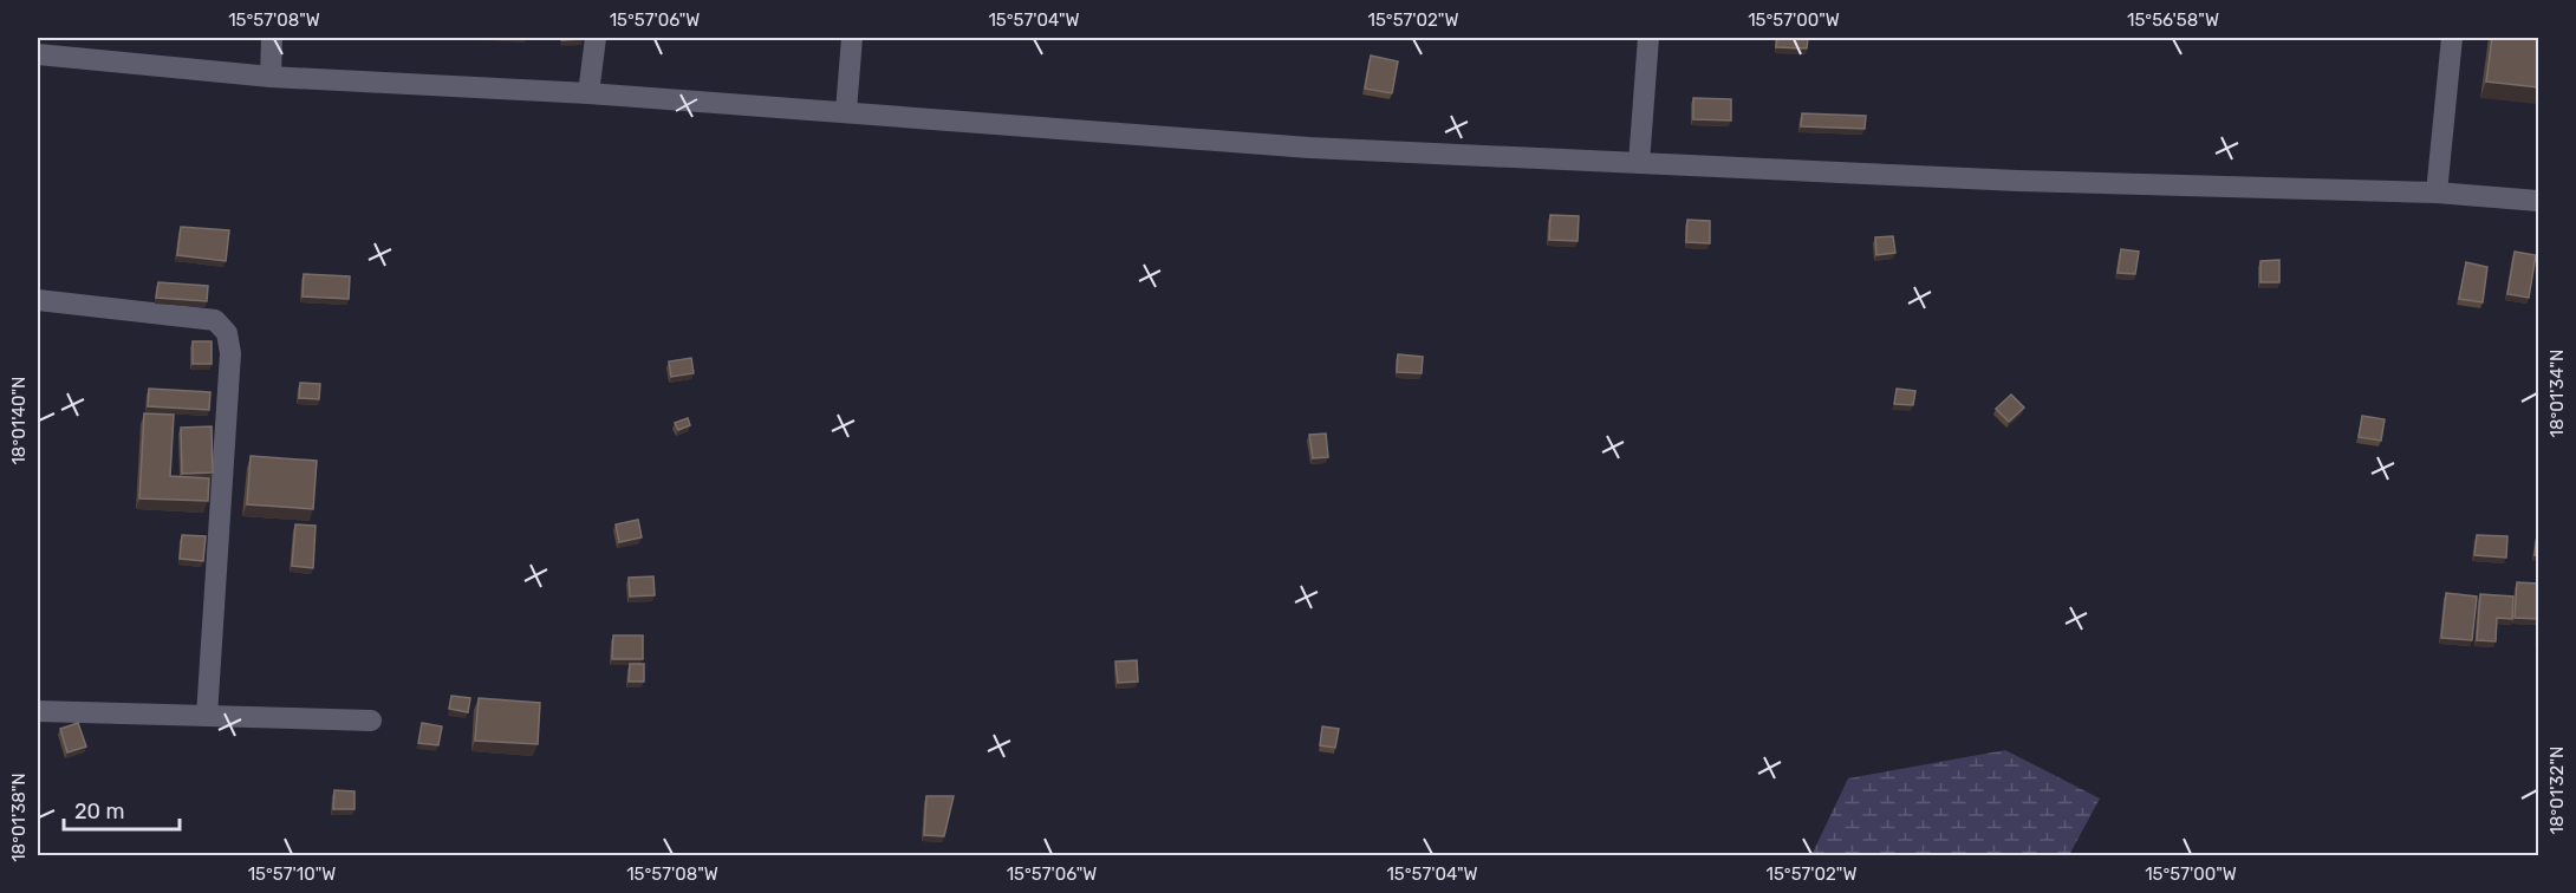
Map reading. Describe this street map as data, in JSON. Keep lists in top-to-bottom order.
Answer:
{
  "scale_bar": "20 m",
  "coordinates": [
    "15°57'08\"W",
    "15°57'06\"W",
    "15°57'04\"W",
    "15°57'02\"W",
    "15°57'00\"W",
    "15°56'58\"W",
    "18°01'34\"N",
    "18°01'40\"N",
    "18°01'32\"N",
    "18°01'38\"N",
    "15°57'10\"W"
  ]
}
